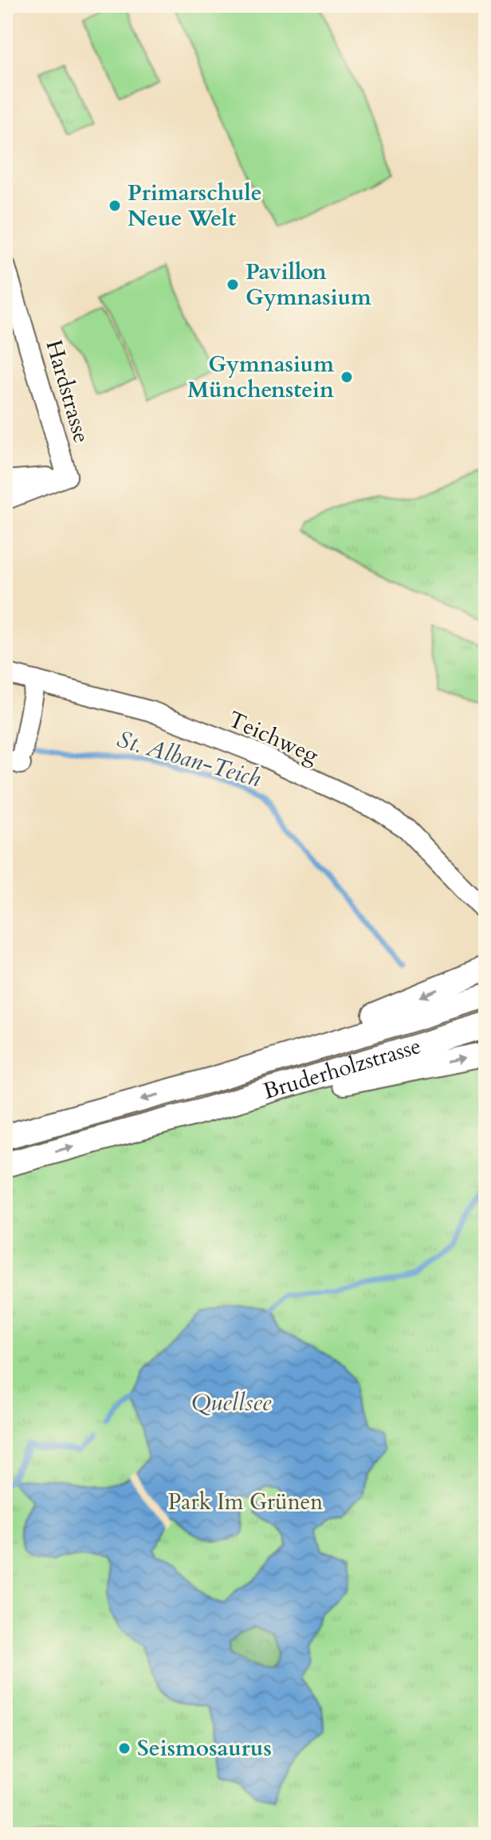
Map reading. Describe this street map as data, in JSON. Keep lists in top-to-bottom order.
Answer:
{
  "streets": {
    "main road": ["Bruderholzstrasse"],
    "street": ["Hardstrasse", "Teichweg"]
  },
  "water": ["St. Alban-Teich", "Quellsee"],
  "parks": ["Park Im Grünen"],
  "places": [
    "Primarschule Neue Welt",
    "Pavillon Gymnasium",
    "Gymnasium Münchenstein",
    "Seismosaurus"
  ]
}
